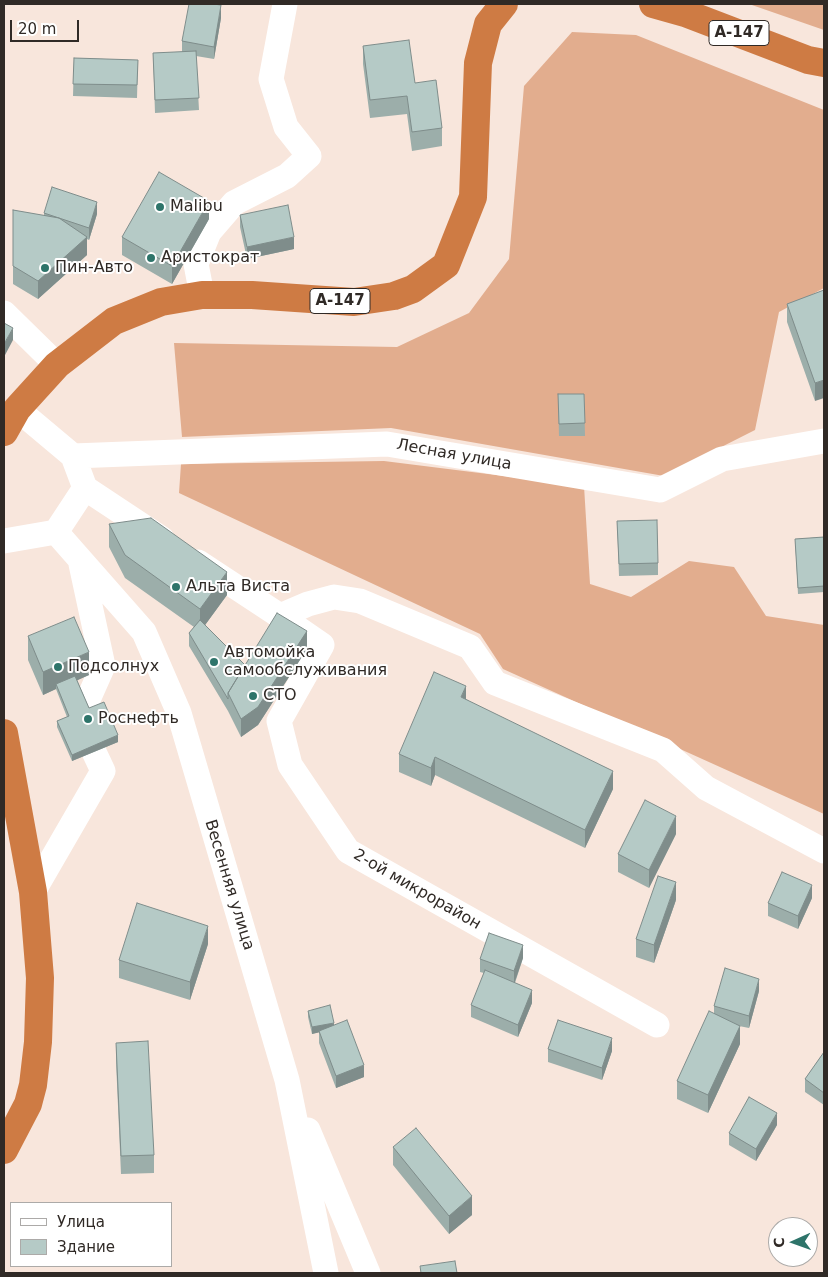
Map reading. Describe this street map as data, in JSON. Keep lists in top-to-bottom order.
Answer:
{
  "streets": {
    "highway": ["А-147"],
    "street": ["Лесная улица", "Весенняя улица", "2-ой микрорайон"]
  },
  "places": [
    "Malibu",
    "Аристократ",
    "Пин-Авто",
    "Альта Виста",
    "Автомойка самообслуживания",
    "Подсолнух",
    "СТО",
    "Роснефть"
  ],
  "legend": ["Улица", "Здание"],
  "scale_bar": "20 m",
  "north": "left"
}
